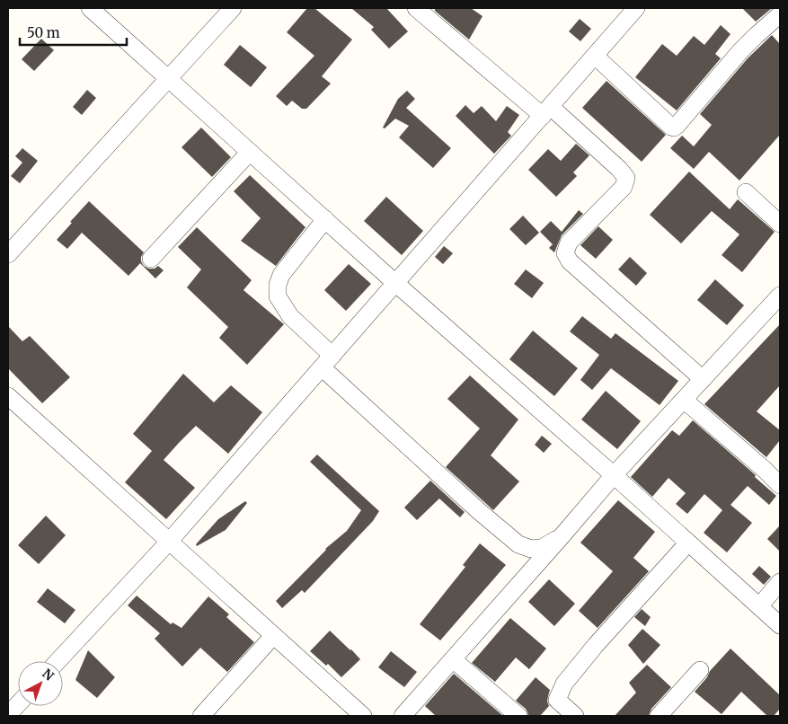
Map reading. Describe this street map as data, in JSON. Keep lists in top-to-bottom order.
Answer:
{
  "scale_bar": "50 m",
  "north": "top right"
}
